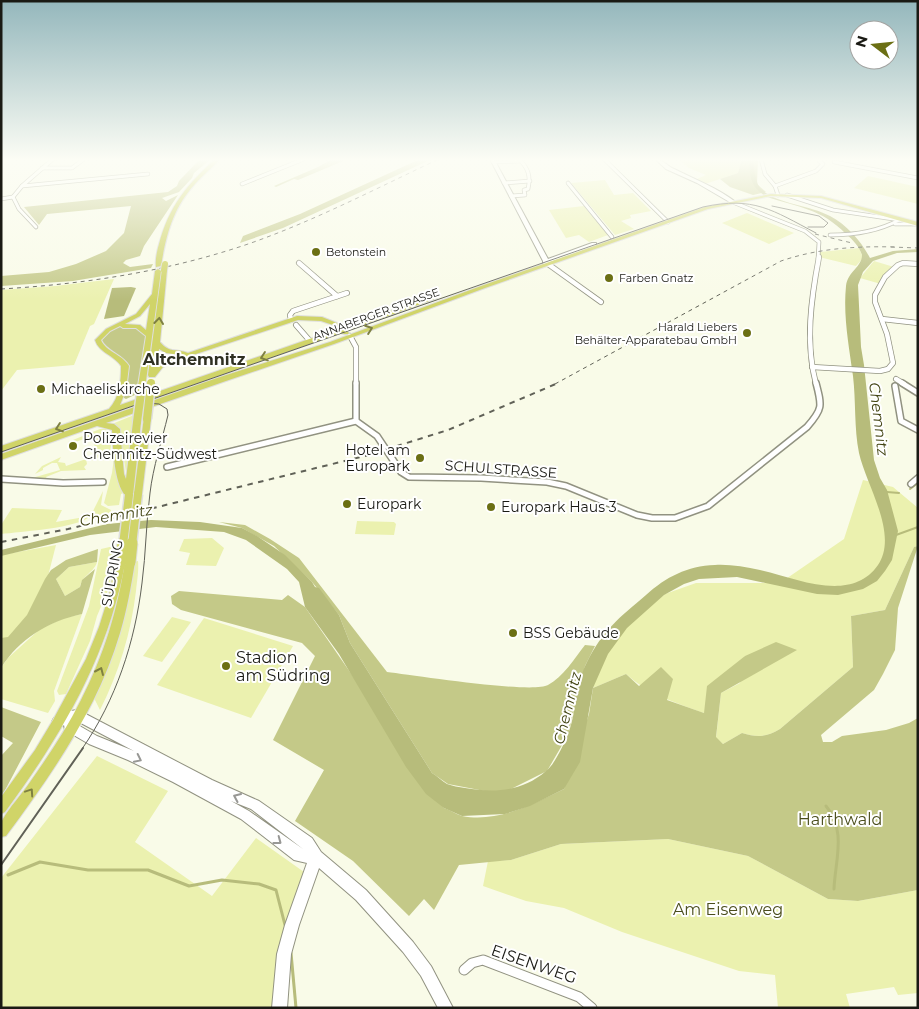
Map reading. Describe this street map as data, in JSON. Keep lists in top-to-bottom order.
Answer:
{
  "streets": {
    "main road": ["ANNABERGER STRASSE", "SÜDRING"],
    "street": ["SCHULSTRASSE", "EISENWEG"]
  },
  "districts": ["Altchemnitz"],
  "water": ["Chemnitz"],
  "parks": ["Harthwald", "Am Eisenweg"],
  "places": [
    "Betonstein",
    "Farben Gnatz",
    "Harald Liebers Behälter-Apparatebau GmbH",
    "Michaeliskirche",
    "Polizeirevier Chemnitz-Südwest",
    "Hotel am Europark",
    "Europark",
    "Europark Haus 3",
    "BSS Gebäude",
    "Stadion am Südring"
  ],
  "north": "left"
}
